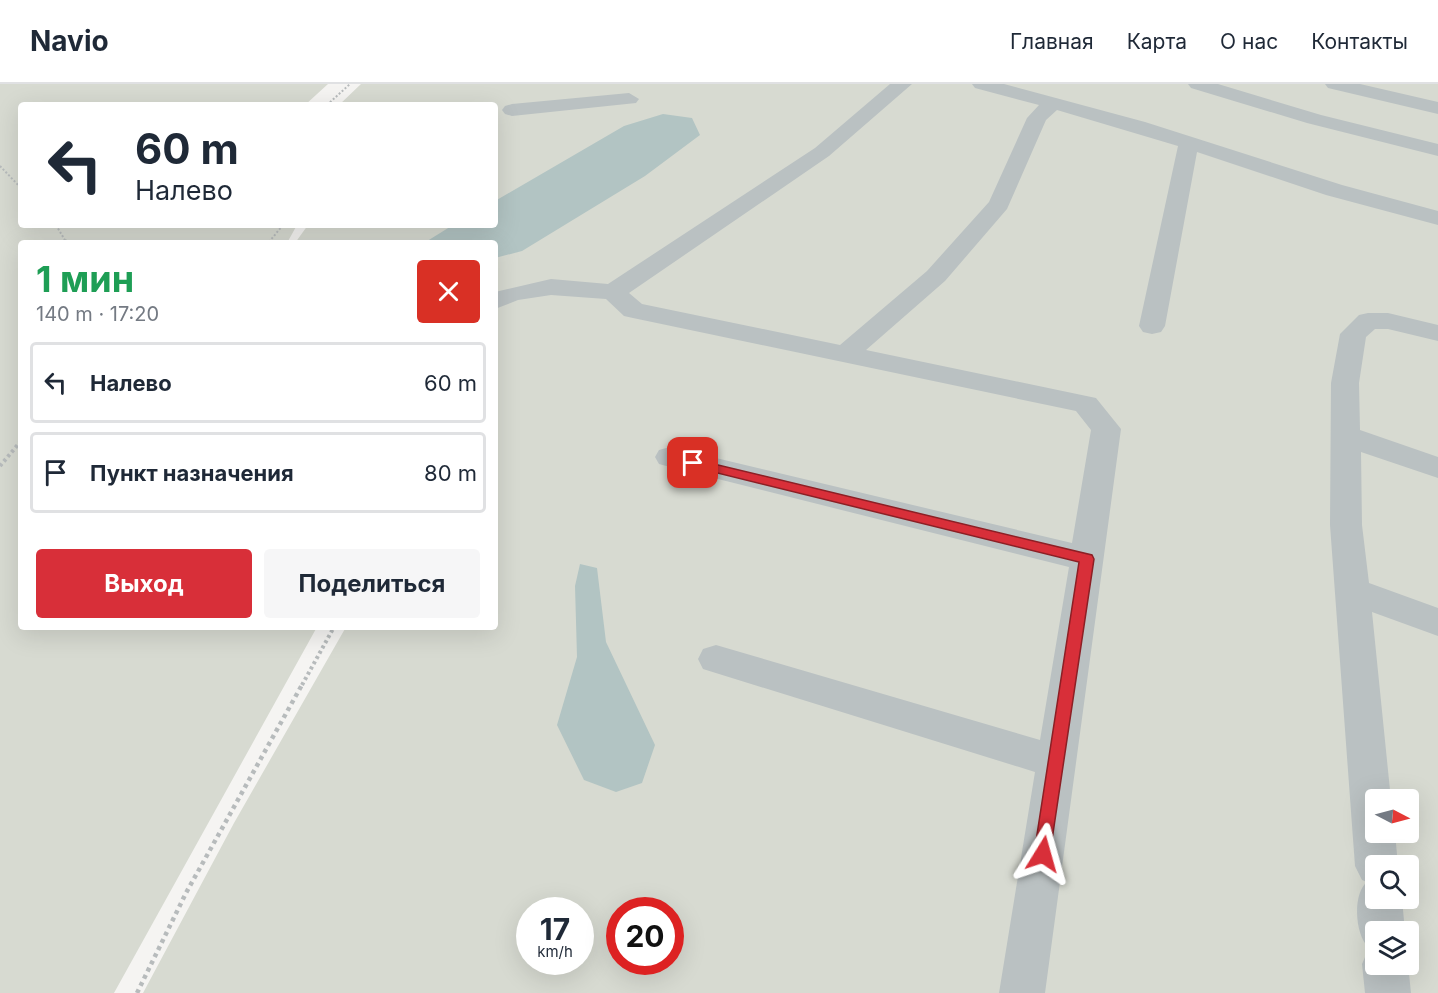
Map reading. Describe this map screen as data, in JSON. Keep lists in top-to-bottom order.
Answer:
{
  "north": "right",
  "page": {
    "header": "Navio",
    "nav": [
      "Главная",
      "Карта",
      "О нас",
      "Контакты"
    ],
    "turn": ["60 m", "Налево"],
    "heading": ["1 мин", "140 m · 17:20"],
    "list": [
      {
        "name": "Налево",
        "value": "60 m"
      },
      {
        "name": "Пункт назначения",
        "value": "80 m"
      }
    ],
    "buttons": ["Выход", "Поделиться"],
    "speed": "17 km/h",
    "limit": "20"
  }
}
